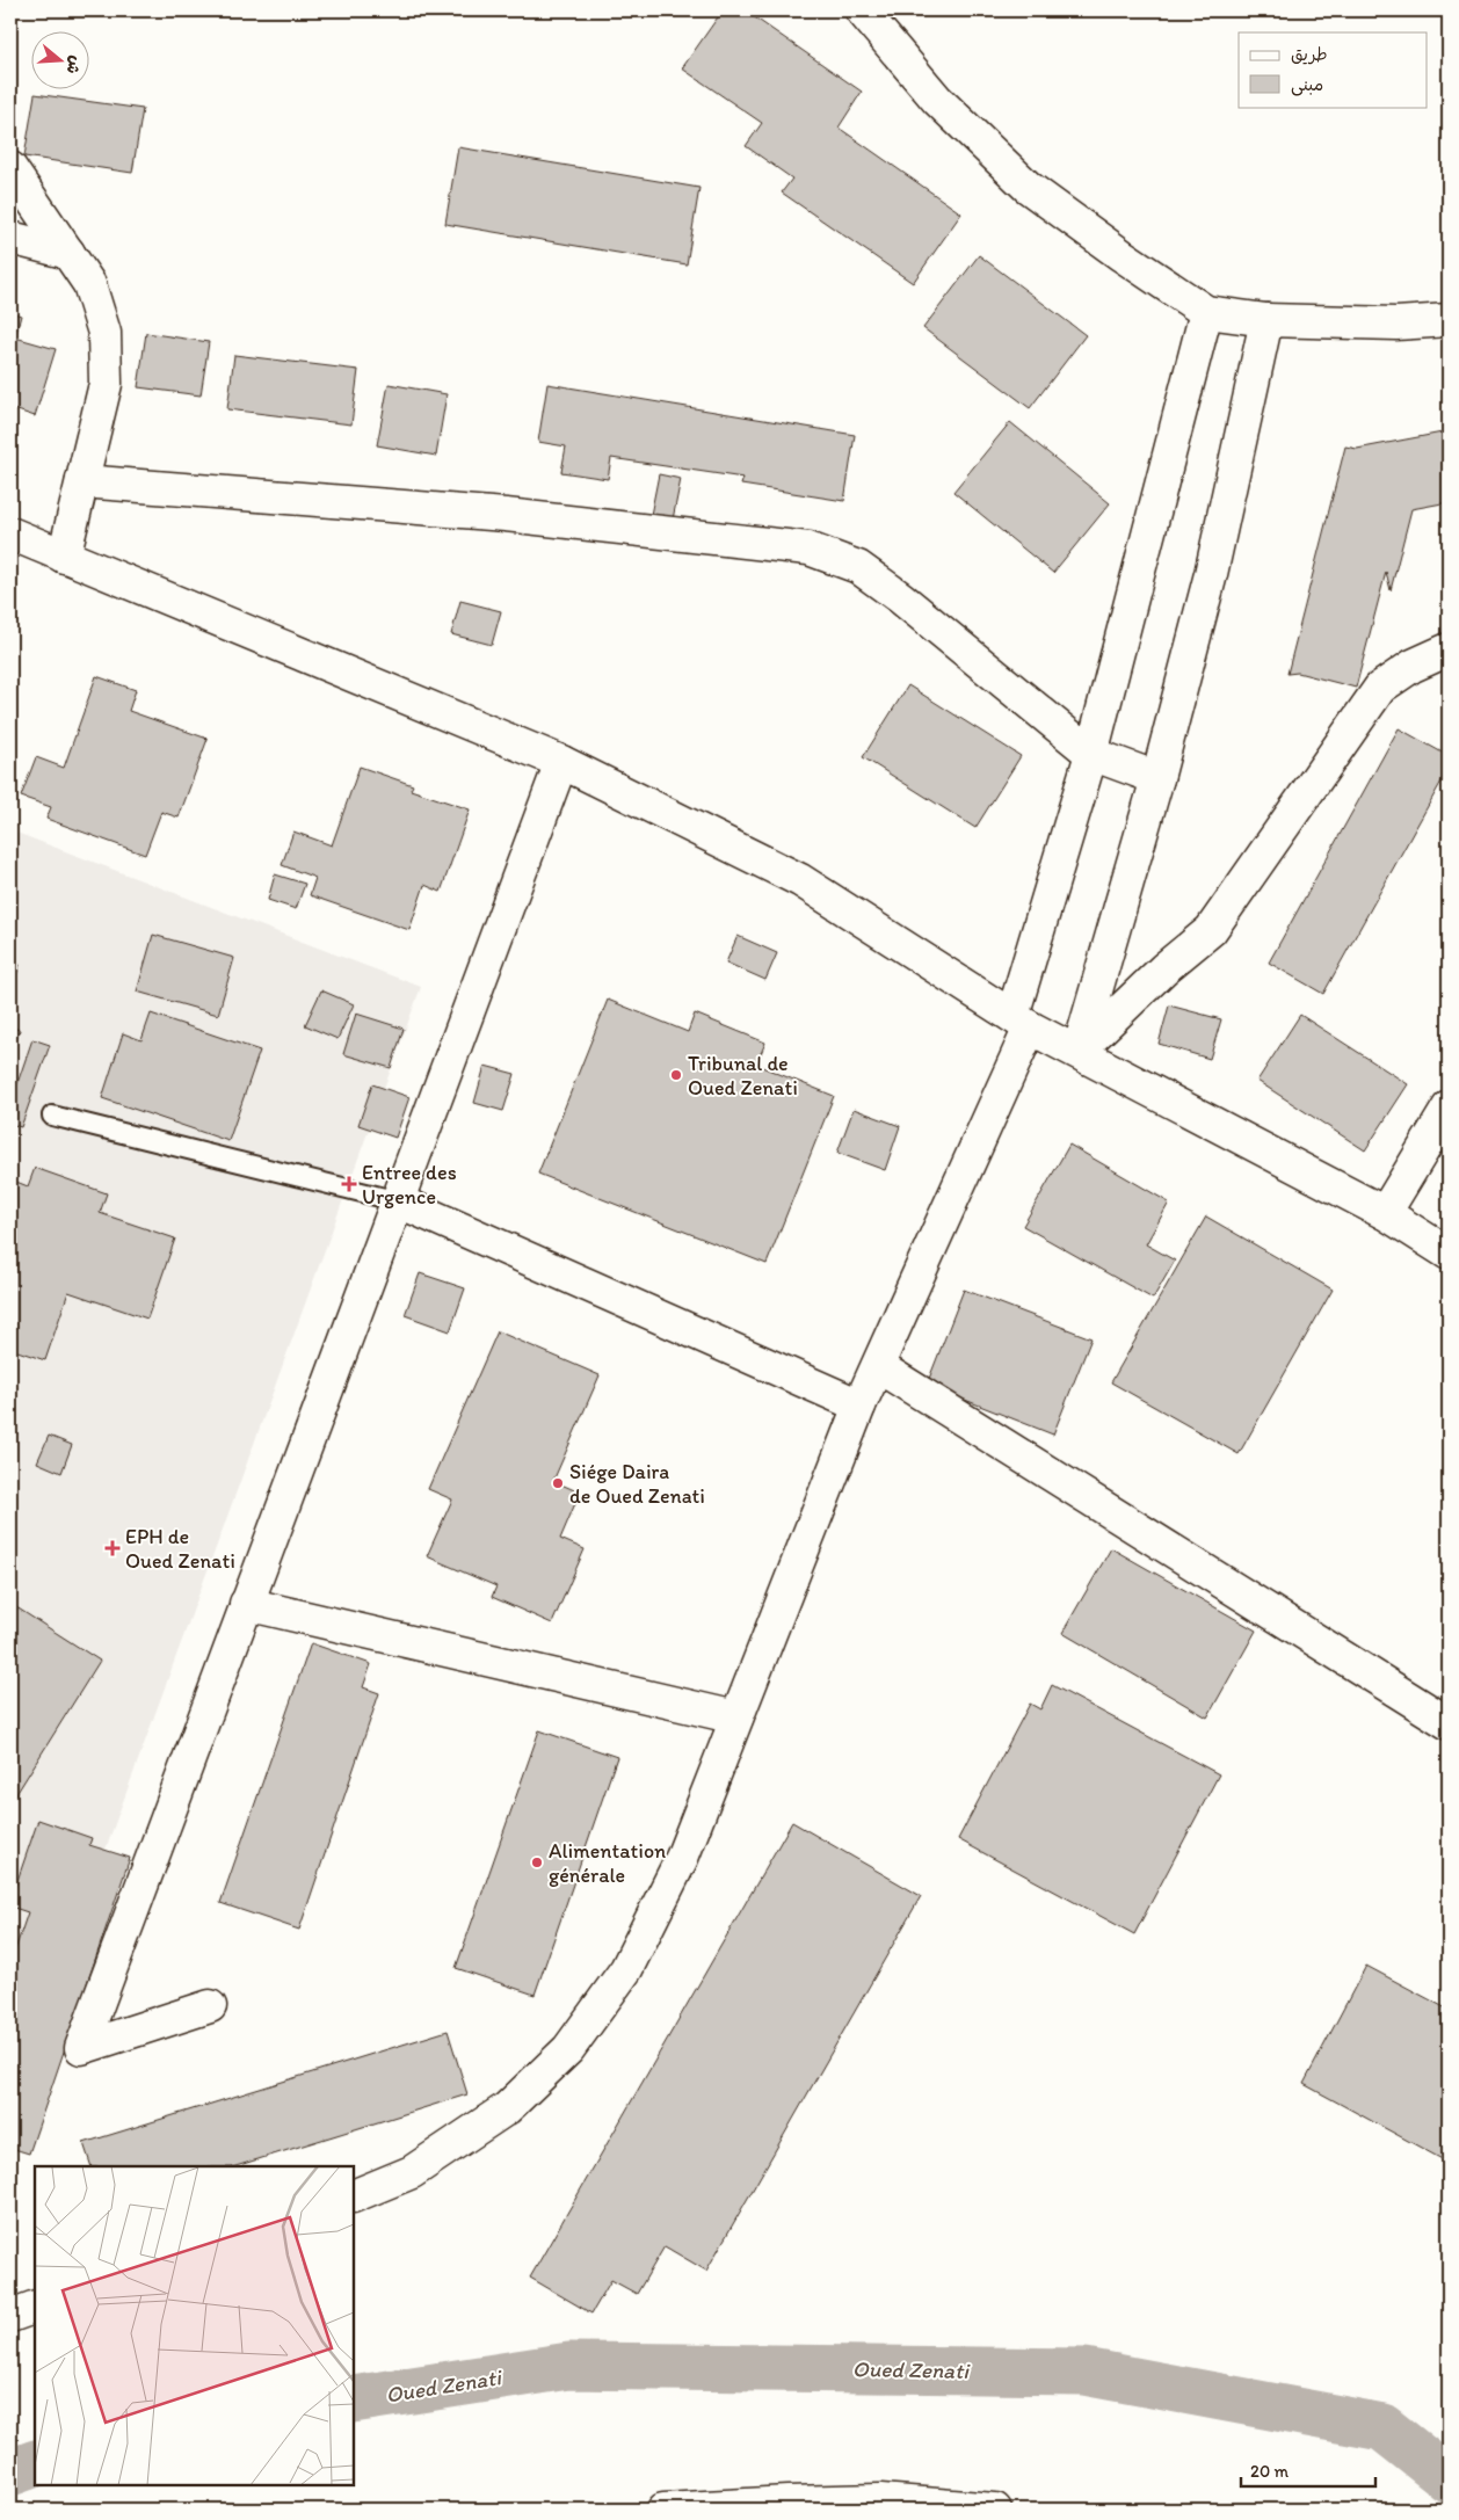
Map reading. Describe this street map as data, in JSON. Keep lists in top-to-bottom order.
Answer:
{
  "water": ["Oued Zenati"],
  "places": {
    "other": ["Tribunal de Oued Zenati", "Siége Daira de Oued Zenati", "Alimentation générale"],
    "health": ["Entree des Urgence", "EPH de Oued Zenati"]
  },
  "legend": ["طريق", "مبنى"],
  "scale_bar": "20 m",
  "north": "right"
}
